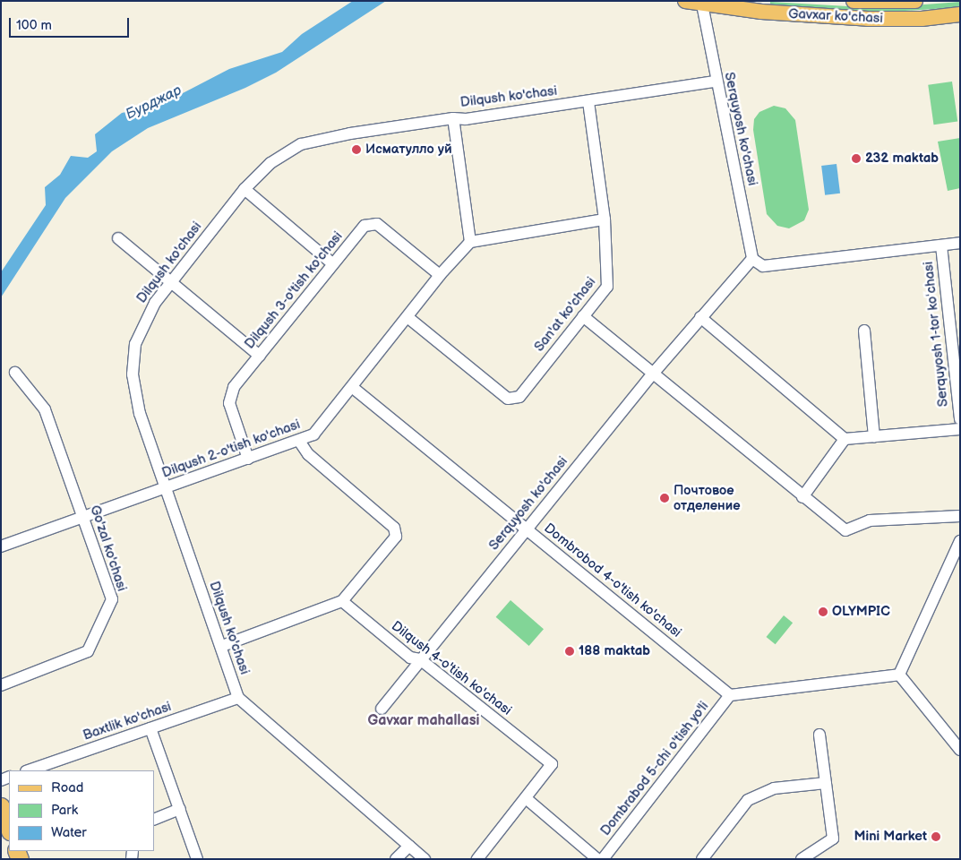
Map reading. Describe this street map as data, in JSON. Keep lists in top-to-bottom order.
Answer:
{
  "streets": {
    "main road": ["Gavxar ko'chasi"],
    "street": [
      "Dilqush ko'chasi",
      "Serquyosh ko'chasi",
      "Dilqush 3-o'tish ko'chasi",
      "San'at ko'chasi",
      "Serquyosh 1-tor koʻchasi",
      "Dilqush 2-o'tish ko'chasi",
      "Go'zal ko'chasi",
      "Dombrobod 4-o'tish ko'chasi",
      "Dilqush 4-o'tish ko'chasi",
      "Baxtlik ko'chasi",
      "Dombrabod 5-chi o'tish yo'li"
    ]
  },
  "crossings": [
    ["Gavxar ko'chasi", "Serquyosh ko'chasi"],
    ["Dilqush ko'chasi", "Serquyosh ko'chasi"],
    ["Dilqush ko'chasi", "San'at ko'chasi"],
    ["Dilqush ko'chasi", "Dilqush 2-o'tish ko'chasi"],
    ["Dilqush ko'chasi", "Baxtlik ko'chasi"],
    ["Serquyosh ko'chasi", "Dombrobod 4-o'tish ko'chasi"],
    ["Serquyosh ko'chasi", "Dilqush 4-o'tish ko'chasi"],
    ["Dilqush 3-o'tish ko'chasi", "Dilqush 2-o'tish ko'chasi"],
    ["San'at ko'chasi", "Dilqush 2-o'tish ko'chasi"],
    ["Dilqush 2-o'tish ko'chasi", "Go'zal ko'chasi"],
    ["Dilqush 2-o'tish ko'chasi", "Dombrobod 4-o'tish ko'chasi"],
    ["Dombrobod 4-o'tish ko'chasi", "Dombrabod 5-chi o'tish yo'li"]
  ],
  "districts": ["Gavxar mahallasi"],
  "water": ["Бурджар"],
  "places": [
    "Исматулло уй",
    "232 maktab",
    "Почтовое отделение",
    "OLYMPIC",
    "188 maktab",
    "Mini Market"
  ],
  "legend": ["Road", "Park", "Water"],
  "scale_bar": "100 m"
}
